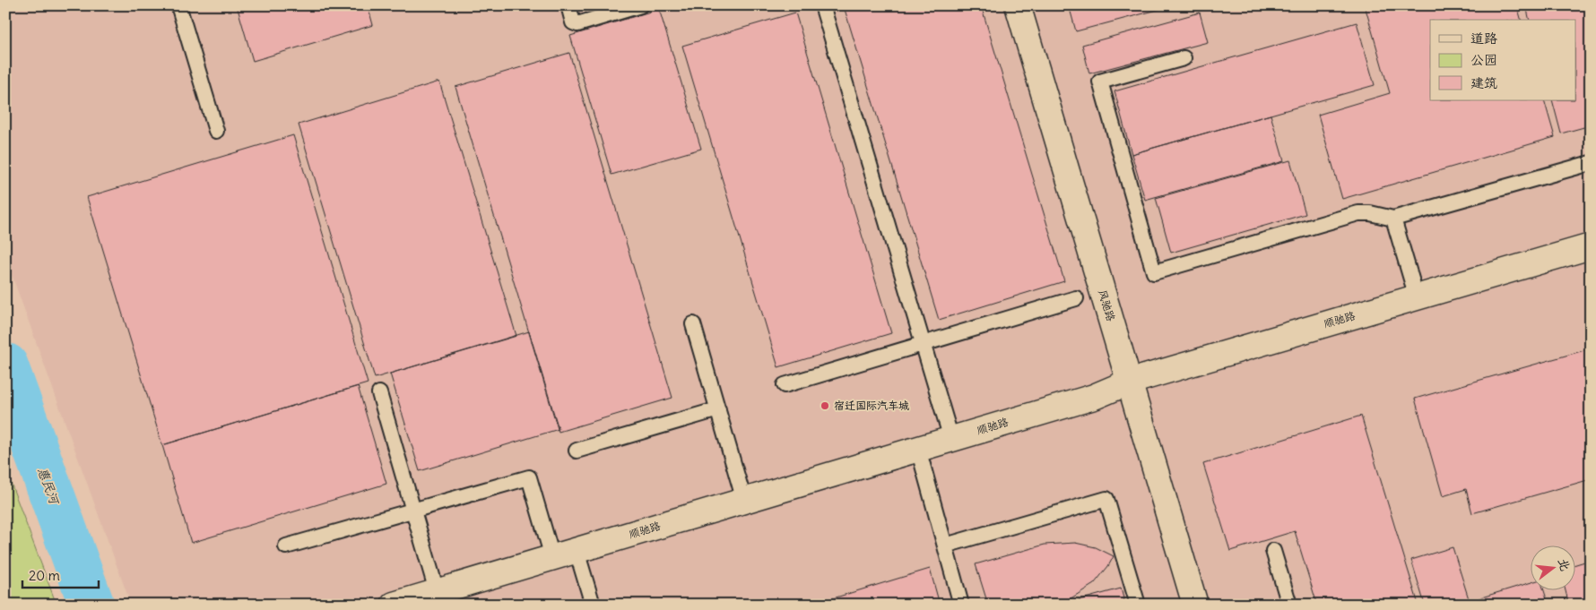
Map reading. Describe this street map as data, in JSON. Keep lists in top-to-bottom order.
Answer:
{
  "streets": {
    "street": ["风驰路", "顺驰路"]
  },
  "crossings": [
    ["风驰路", "顺驰路"]
  ],
  "water": ["惠民河"],
  "places": ["宿迁国际汽车城"],
  "legend": ["道路", "公园", "建筑"],
  "scale_bar": "20 m",
  "north": "right"
}
